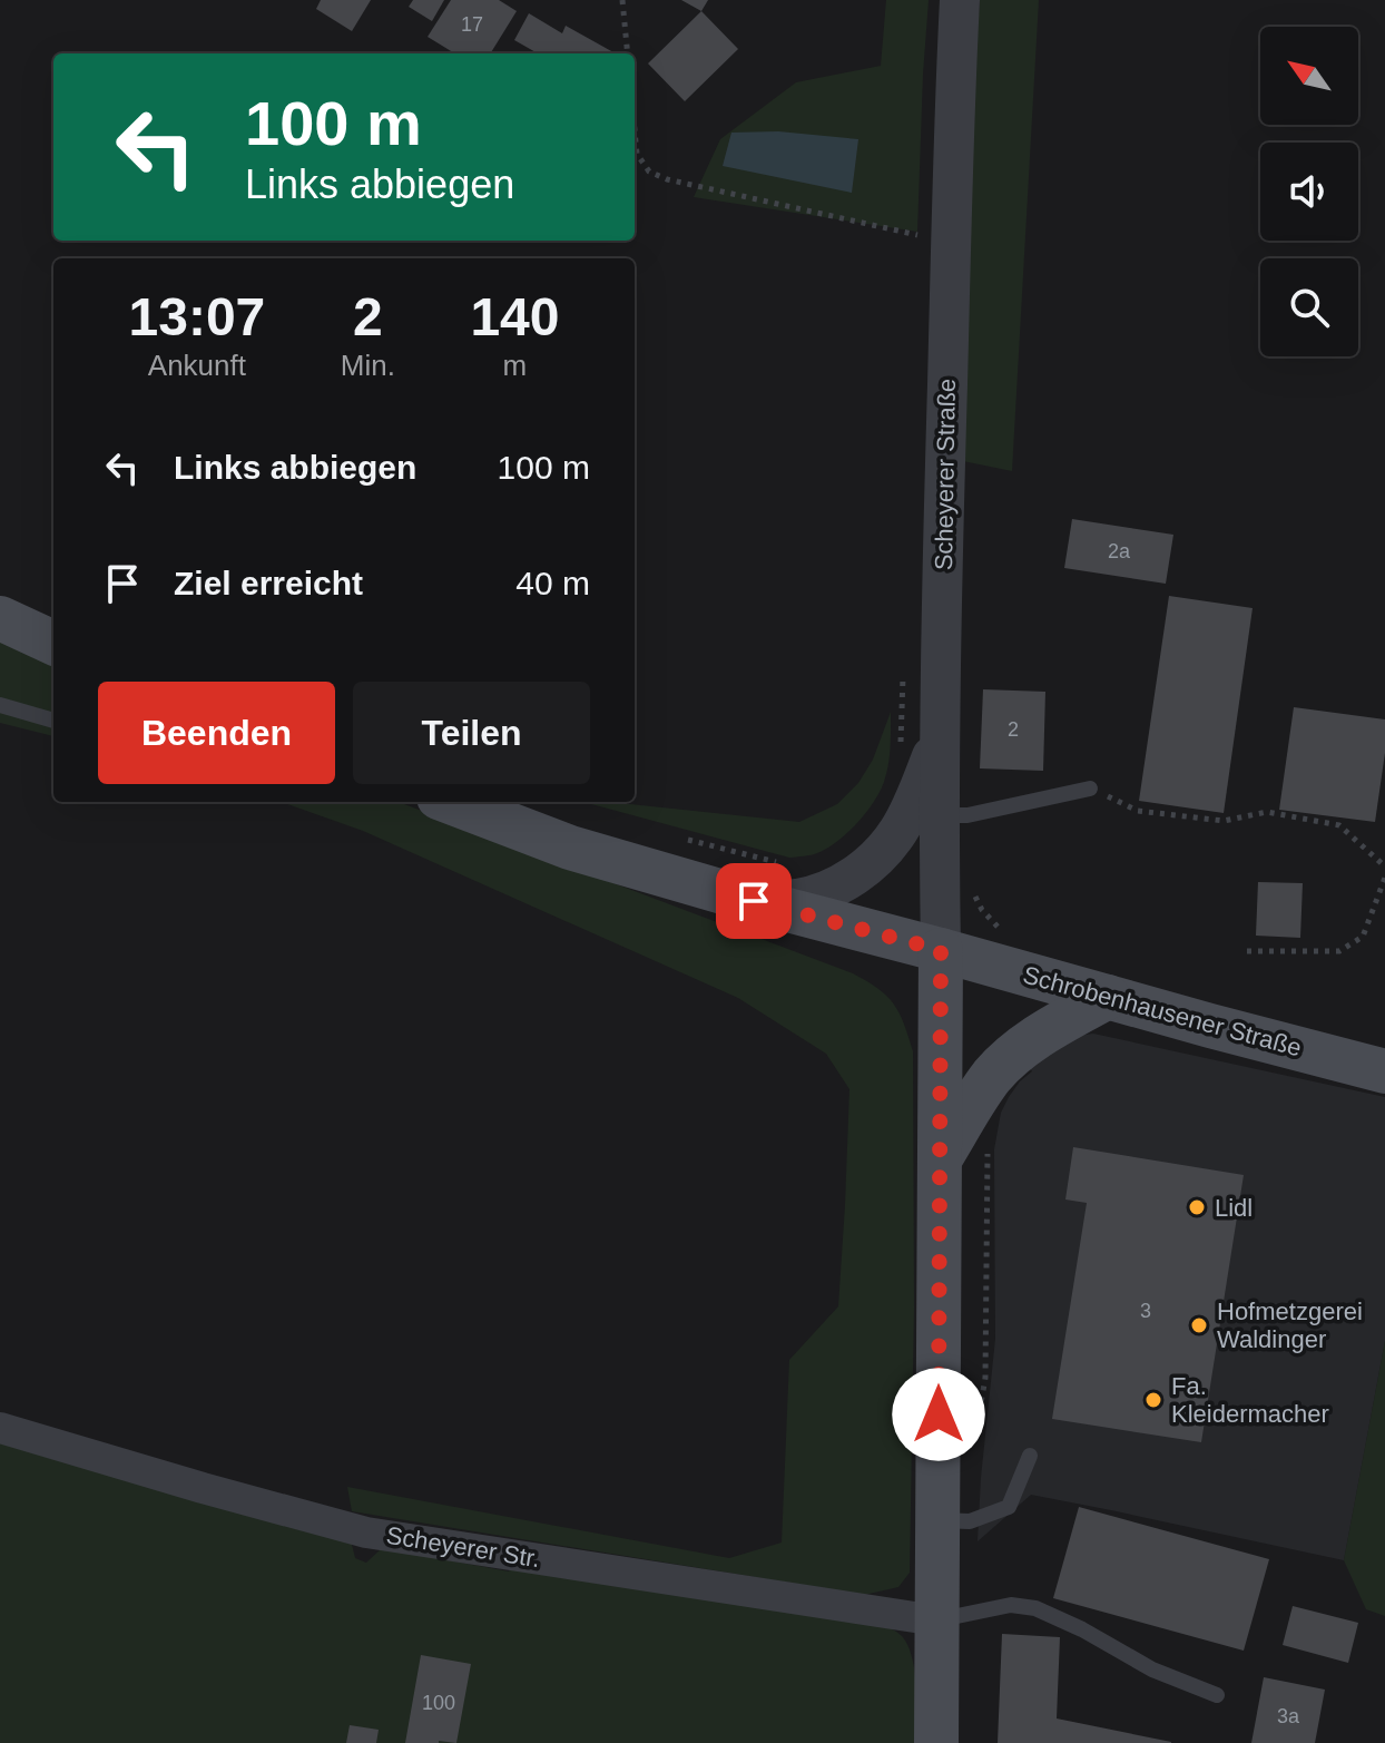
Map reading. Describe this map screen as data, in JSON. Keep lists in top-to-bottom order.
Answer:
{
  "streets": {
    "main road": ["Schrobenhausener Straße"],
    "street": ["Scheyerer Straße", "Scheyerer Str."]
  },
  "crossings": [
    ["Scheyerer Straße", "Schrobenhausener Straße"]
  ],
  "places": ["Lidl", "Hofmetzgerei Waldinger", "Fa. Kleidermacher"],
  "house_numbers": [
    "17",
    "2a",
    "2",
    "3",
    "100",
    "3a"
  ],
  "north": "top left",
  "page": {
    "turn": ["100 m", "Links abbiegen"],
    "eta": [
      "13:07",
      "Ankunft",
      "2",
      "Min.",
      "140",
      "m"
    ],
    "list": [
      {
        "name": "Links abbiegen",
        "value": "100 m"
      },
      {
        "name": "Ziel erreicht",
        "value": "40 m"
      }
    ],
    "buttons": ["Beenden", "Teilen"]
  }
}
